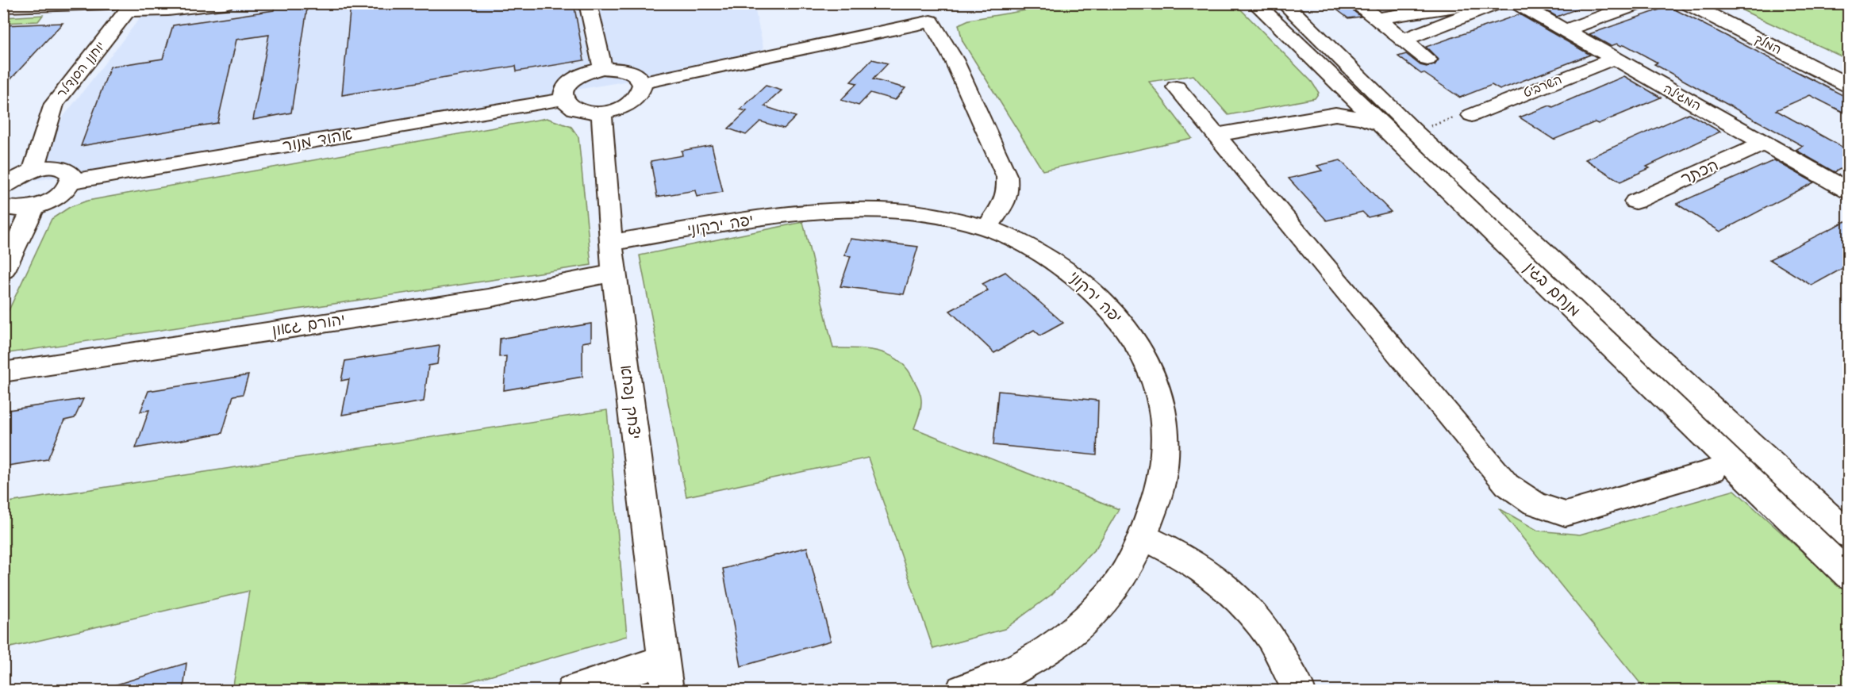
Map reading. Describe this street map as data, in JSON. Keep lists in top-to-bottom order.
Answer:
{
  "streets": {
    "street": [
      "המלך",
      "יוחנן הסנדלר",
      "השרביט",
      "המגילה",
      "אהוד מנור",
      "הכתר",
      "יפה ירקוני",
      "מנחם בגין",
      "יהורם גאון",
      "יצחק נפחא"
    ]
  },
  "crossings": [
    ["השרביט", "המגילה"],
    ["המגילה", "הכתר"],
    ["יפה ירקוני", "יצחק נפחא"],
    ["יהורם גאון", "יצחק נפחא"]
  ]
}
